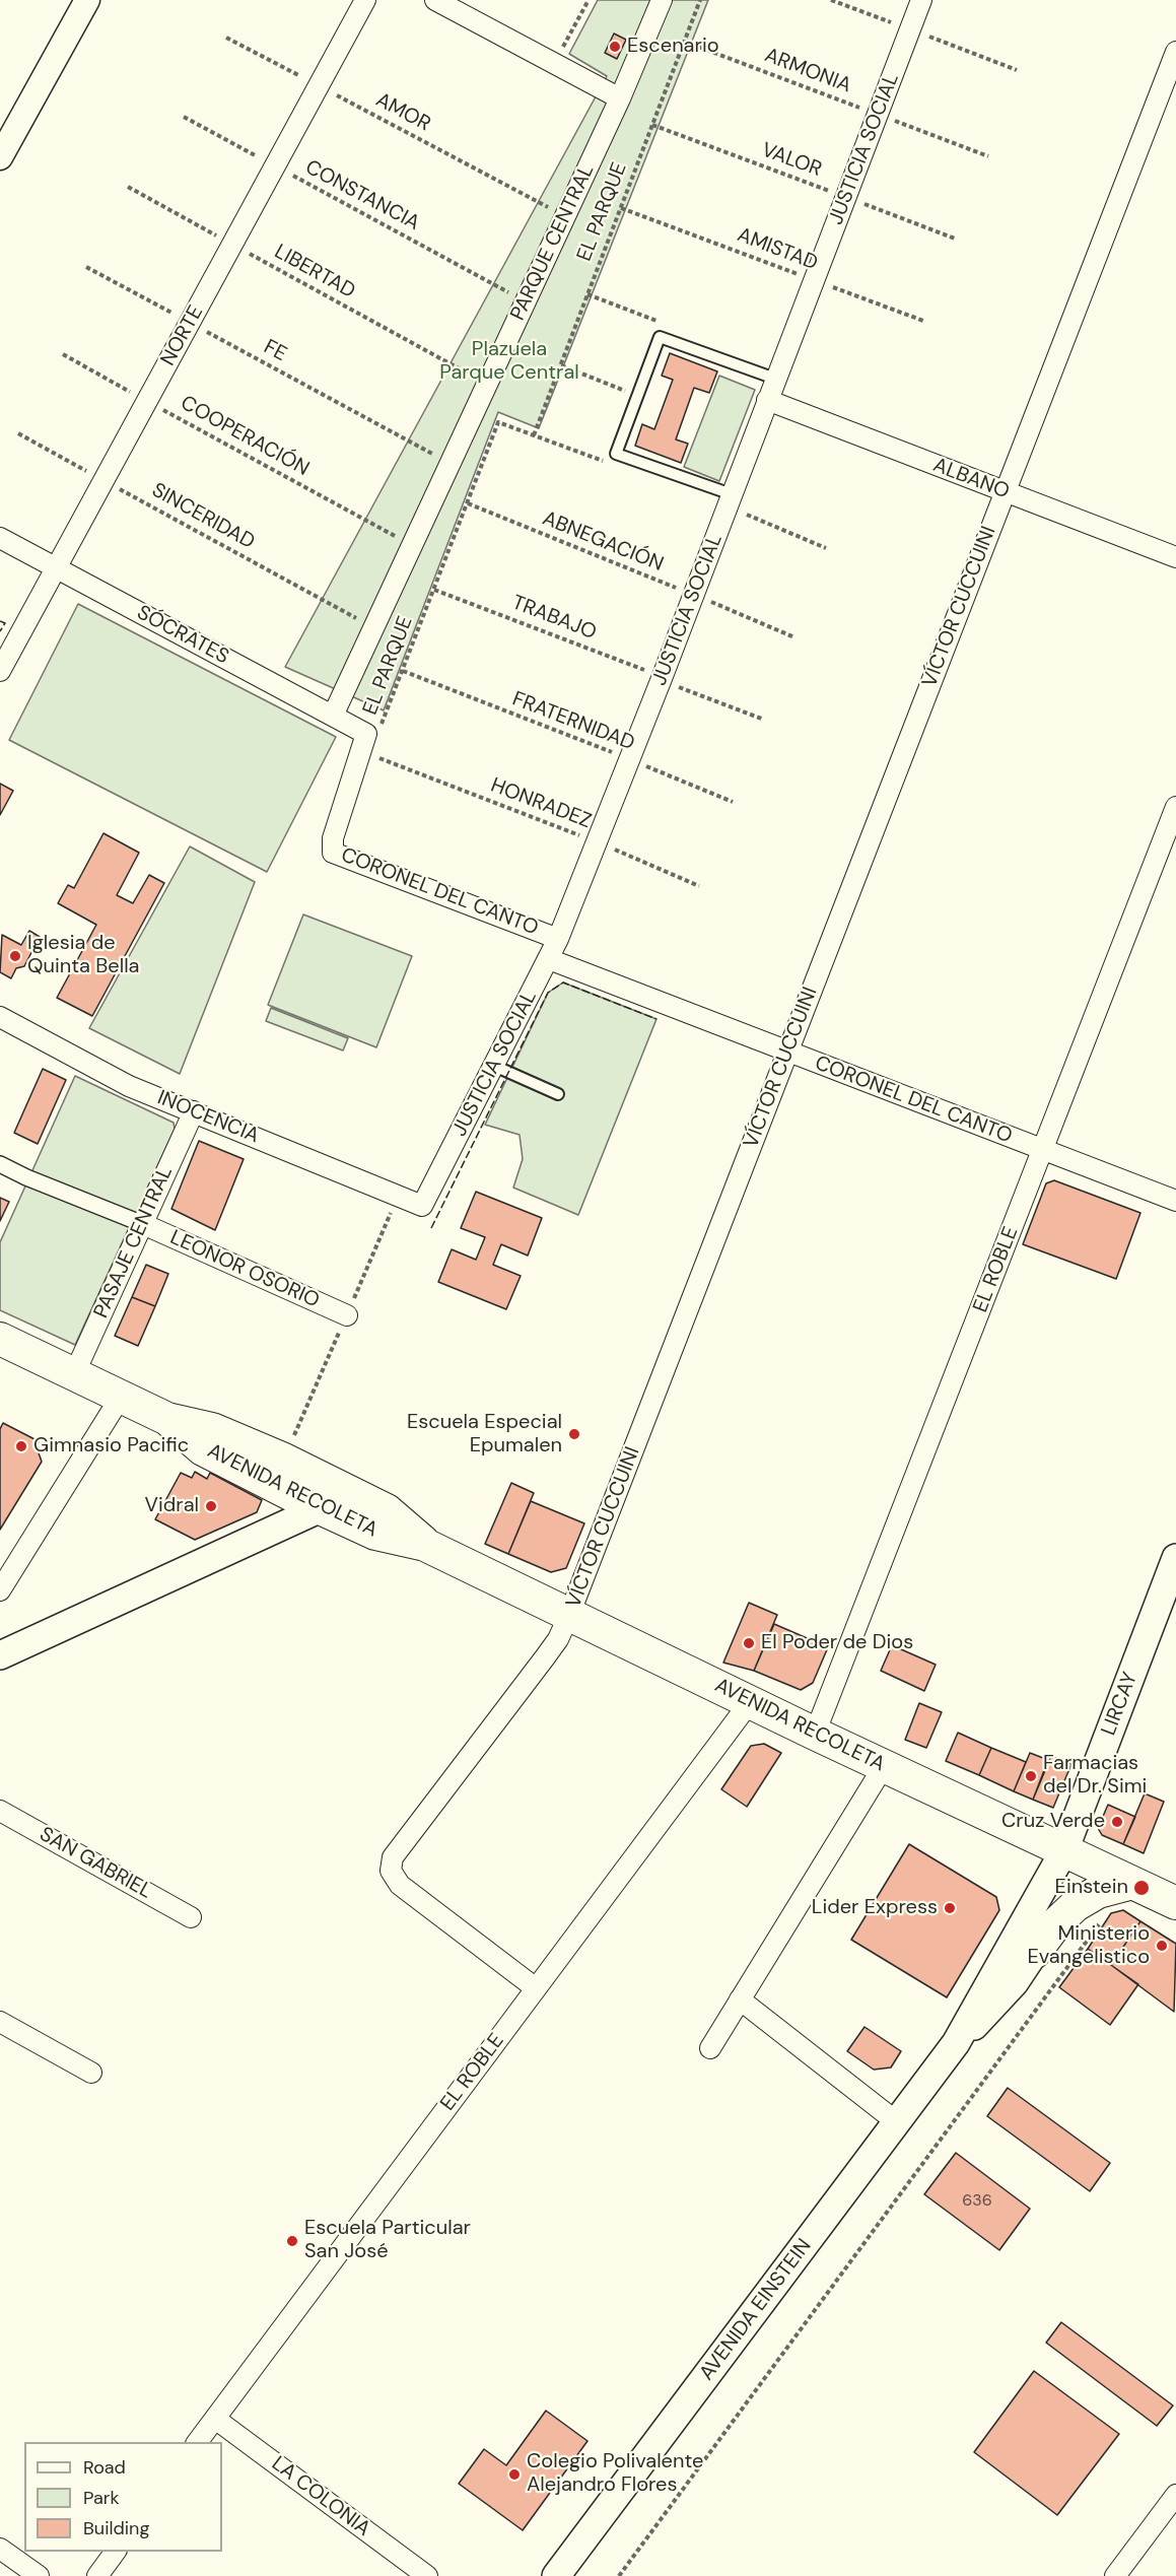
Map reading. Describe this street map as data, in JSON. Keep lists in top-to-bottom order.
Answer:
{
  "streets": {
    "main road": ["AVENIDA RECOLETA", "LIRCAY", "AVENIDA EINSTEIN"],
    "street": [
      "JUSTICIA SOCIAL",
      "PARQUE CENTRAL",
      "NORTE",
      "ALBANO",
      "VÍCTOR CUCCUINI",
      "SÓCRATES",
      "CORONEL DEL CANTO",
      "INOCENCIA",
      "PASAJE CENTRAL",
      "LEONOR OSORIO",
      "EL ROBLE",
      "SAN GABRIEL",
      "LA COLONIA"
    ],
    "path": [
      "ARMONIA",
      "AMOR",
      "VALOR",
      "CONSTANCIA",
      "EL PARQUE",
      "AMISTAD",
      "LIBERTAD",
      "FE",
      "COOPERACIÓN",
      "SINCERIDAD",
      "ABNEGACIÓN",
      "TRABAJO",
      "FRATERNIDAD",
      "HONRADEZ"
    ]
  },
  "crossings": [
    ["ARMONIA", "JUSTICIA SOCIAL"],
    ["ARMONIA", "EL PARQUE"],
    ["AMOR", "PARQUE CENTRAL"],
    ["AMOR", "NORTE"],
    ["JUSTICIA SOCIAL", "VALOR"],
    ["JUSTICIA SOCIAL", "AMISTAD"],
    ["JUSTICIA SOCIAL", "ALBANO"],
    ["JUSTICIA SOCIAL", "ABNEGACIÓN"],
    ["JUSTICIA SOCIAL", "TRABAJO"],
    ["JUSTICIA SOCIAL", "FRATERNIDAD"],
    ["JUSTICIA SOCIAL", "HONRADEZ"],
    ["JUSTICIA SOCIAL", "CORONEL DEL CANTO"],
    ["JUSTICIA SOCIAL", "INOCENCIA"],
    ["VALOR", "EL PARQUE"],
    ["CONSTANCIA", "PARQUE CENTRAL"],
    ["CONSTANCIA", "NORTE"],
    ["EL PARQUE", "AMISTAD"],
    ["EL PARQUE", "ABNEGACIÓN"],
    ["EL PARQUE", "TRABAJO"],
    ["EL PARQUE", "SÓCRATES"],
    ["EL PARQUE", "FRATERNIDAD"],
    ["EL PARQUE", "CORONEL DEL CANTO"],
    ["PARQUE CENTRAL", "LIBERTAD"],
    ["PARQUE CENTRAL", "FE"],
    ["PARQUE CENTRAL", "COOPERACIÓN"],
    ["PARQUE CENTRAL", "SINCERIDAD"],
    ["PARQUE CENTRAL", "SÓCRATES"],
    ["LIBERTAD", "NORTE"],
    ["NORTE", "FE"],
    ["NORTE", "COOPERACIÓN"],
    ["NORTE", "SINCERIDAD"],
    ["NORTE", "SÓCRATES"],
    ["ALBANO", "VÍCTOR CUCCUINI"],
    ["VÍCTOR CUCCUINI", "CORONEL DEL CANTO"],
    ["VÍCTOR CUCCUINI", "EL ROBLE"],
    ["VÍCTOR CUCCUINI", "AVENIDA RECOLETA"],
    ["SÓCRATES", "CORONEL DEL CANTO"],
    ["CORONEL DEL CANTO", "EL ROBLE"],
    ["INOCENCIA", "PASAJE CENTRAL"],
    ["PASAJE CENTRAL", "LEONOR OSORIO"],
    ["PASAJE CENTRAL", "AVENIDA RECOLETA"],
    ["EL ROBLE", "AVENIDA RECOLETA"],
    ["EL ROBLE", "LA COLONIA"],
    ["AVENIDA RECOLETA", "LIRCAY"],
    ["AVENIDA RECOLETA", "AVENIDA EINSTEIN"],
    ["LIRCAY", "AVENIDA EINSTEIN"]
  ],
  "parks": ["Plazuela Parque Central"],
  "places": [
    "Escenario",
    "Iglesia de Quinta Bella",
    "Escuela Especial Epumalen",
    "Gimnasio Pacific",
    "Vidral",
    "El Poder de Dios",
    "Farmacias del Dr. Simi",
    "Cruz Verde",
    "Einstein",
    "Lider Express",
    "Ministerio Evangelistico",
    "Escuela Particular San José",
    "Colegio Polivalente Alejandro Flores"
  ],
  "house_numbers": ["636"],
  "legend": ["Road", "Park", "Building"]
}
